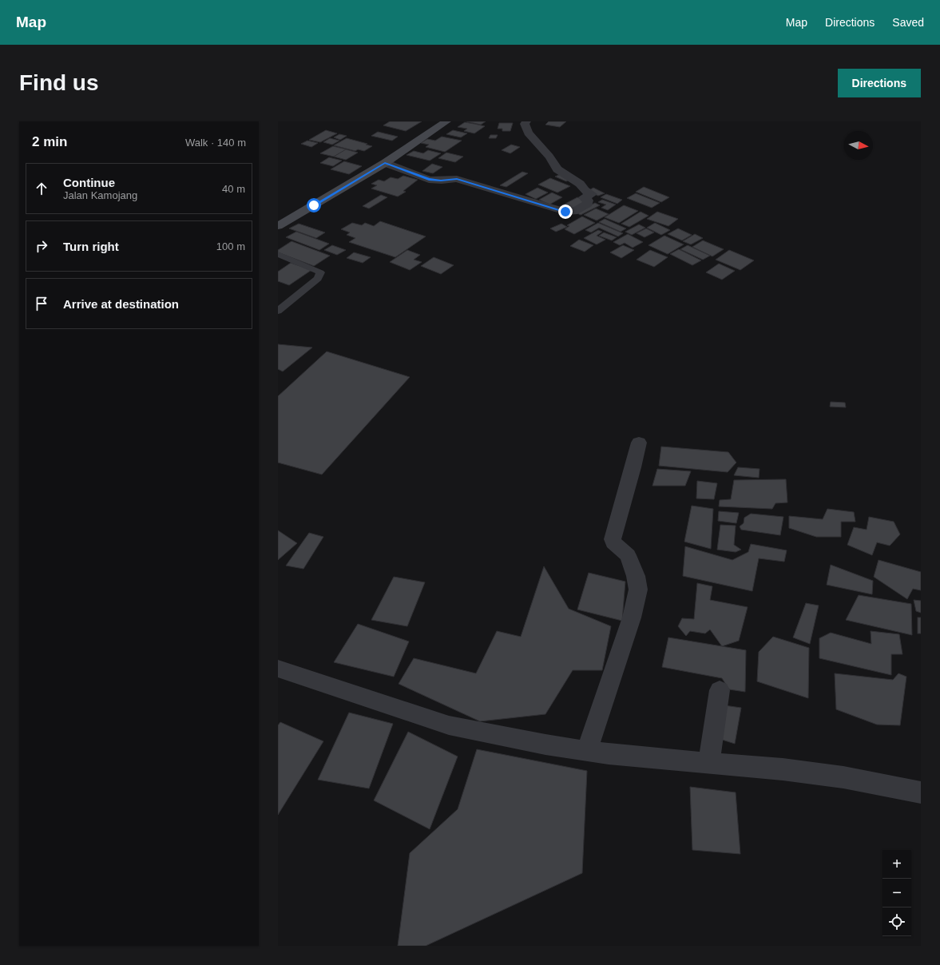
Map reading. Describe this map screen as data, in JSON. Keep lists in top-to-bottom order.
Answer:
{
  "north": "right",
  "page": {
    "header": "Map",
    "nav": ["Map", "Directions", "Saved"],
    "buttons": "Directions",
    "title": "Find us",
    "heading": ["2 min", "Walk · 140 m"],
    "list": [
      ["Continue", "Jalan Kamojang", "40 m"],
      ["Turn right", "100 m"],
      "Arrive at destination"
    ],
    "map_buttons": ["+", "−"]
  }
}
